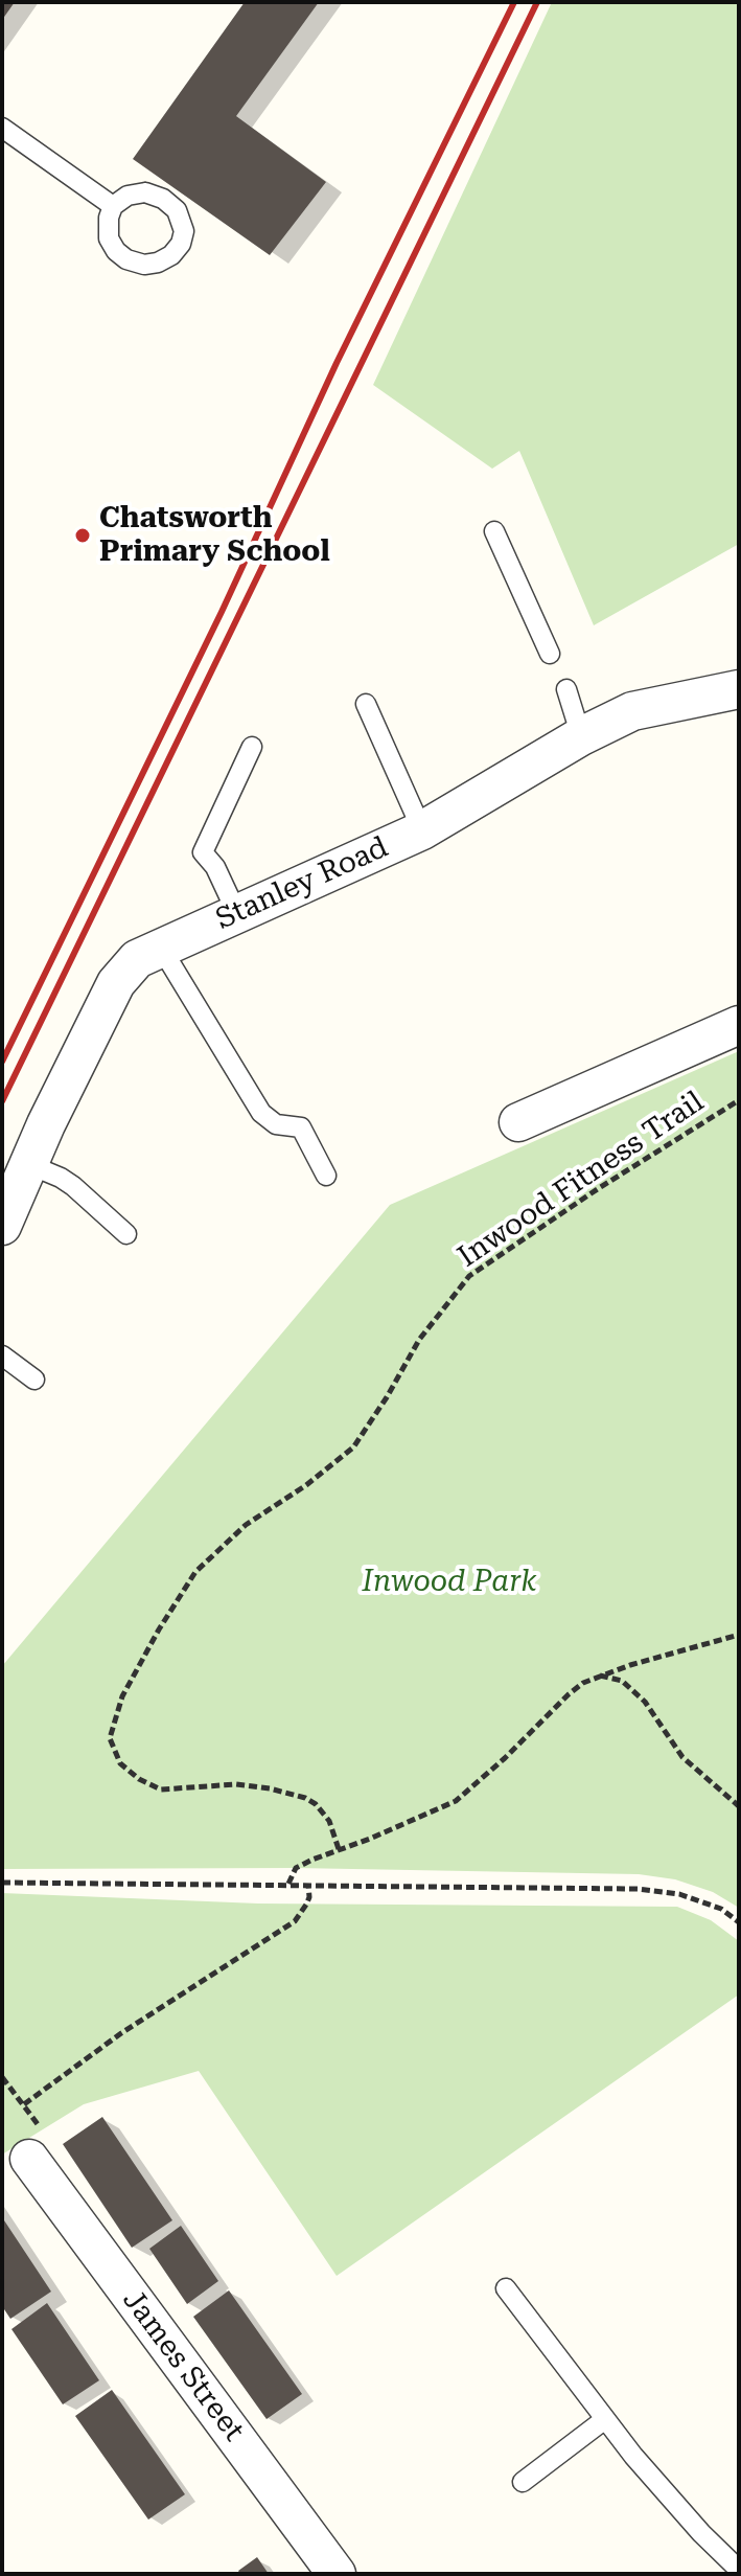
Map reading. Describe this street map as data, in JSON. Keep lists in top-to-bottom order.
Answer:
{
  "streets": {
    "street": ["Stanley Road", "James Street"],
    "path": ["Inwood Fitness Trail"]
  },
  "parks": ["Inwood Park"],
  "places": ["Chatsworth Primary School"]
}
